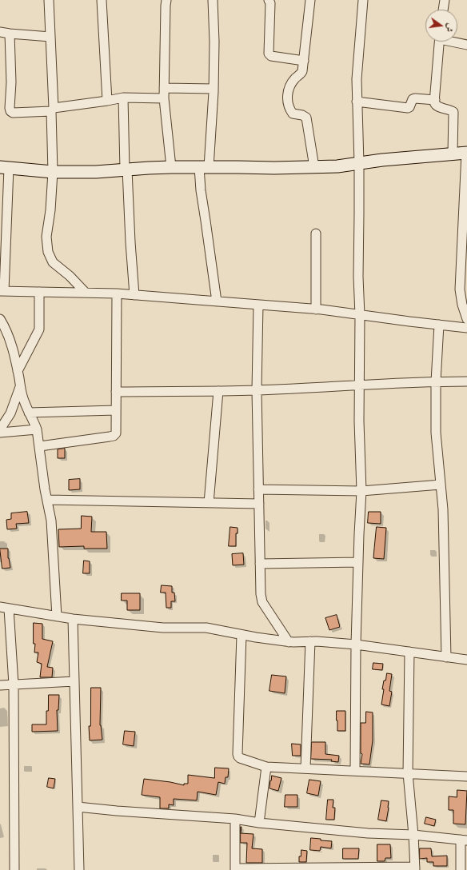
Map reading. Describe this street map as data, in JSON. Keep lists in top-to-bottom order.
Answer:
{
  "north": "right"
}
